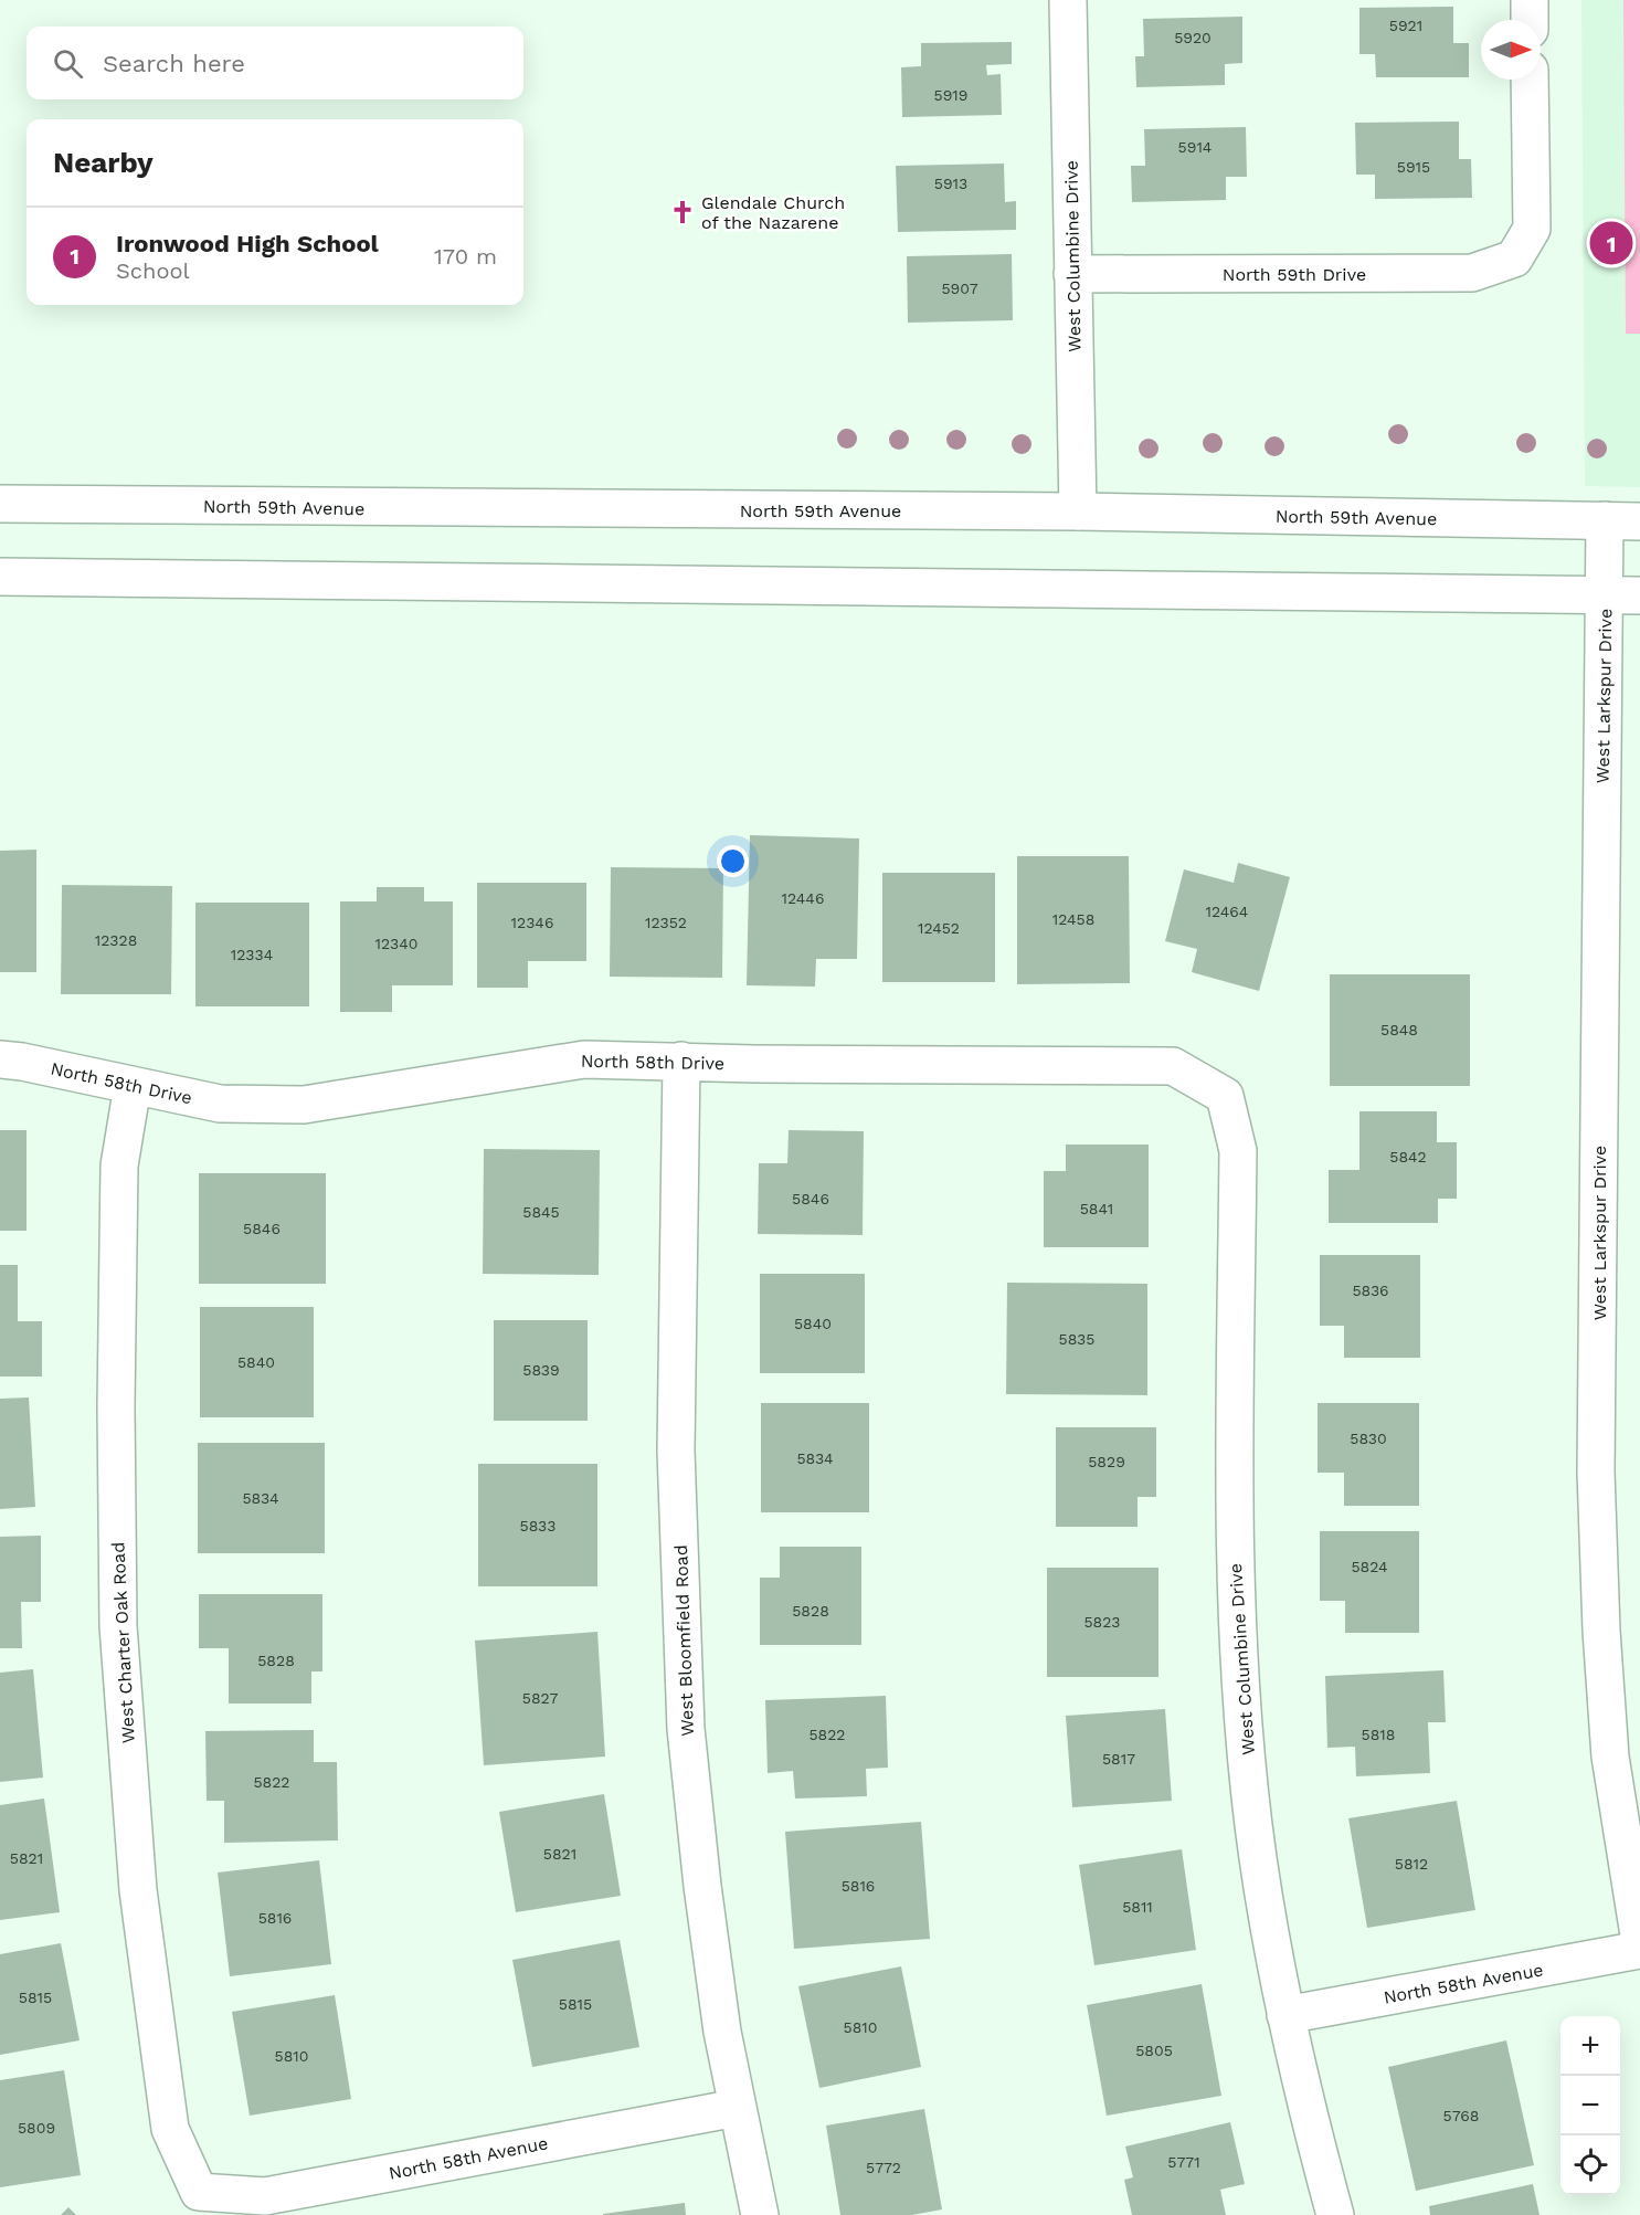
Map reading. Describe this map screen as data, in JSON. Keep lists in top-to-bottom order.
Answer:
{
  "streets": {
    "street": [
      "West Columbine Drive",
      "North 59th Drive",
      "North 59th Avenue",
      "West Larkspur Drive",
      "North 58th Drive",
      "West Bloomfield Road",
      "West Charter Oak Road",
      "North 58th Avenue"
    ]
  },
  "crossings": [
    ["West Columbine Drive", "North 59th Drive"],
    ["West Columbine Drive", "North 59th Avenue"],
    ["West Columbine Drive", "North 58th Drive"],
    ["West Columbine Drive", "North 58th Avenue"],
    ["North 59th Avenue", "West Larkspur Drive"],
    ["North 58th Drive", "West Bloomfield Road"],
    ["North 58th Drive", "West Charter Oak Road"],
    ["West Bloomfield Road", "North 58th Avenue"],
    ["West Charter Oak Road", "North 58th Avenue"]
  ],
  "places": {
    "church": ["Glendale Church of the Nazarene"]
  },
  "house_numbers": [
    "5921",
    "5920",
    "5919",
    "5914",
    "5915",
    "5913",
    "5907",
    "12446",
    "12464",
    "12458",
    "12346",
    "12352",
    "12452",
    "12328",
    "12340",
    "12334",
    "5848",
    "5842",
    "5846",
    "5841",
    "5845",
    "5846",
    "5836",
    "5840",
    "5835",
    "5840",
    "5839",
    "5830",
    "5834",
    "5829",
    "5834",
    "5833",
    "5824",
    "5828",
    "5823",
    "5828",
    "5827",
    "5822",
    "5818",
    "5817",
    "5822",
    "5821",
    "5821",
    "5812",
    "5816",
    "5811",
    "5816",
    "5815",
    "5815",
    "5810",
    "5805",
    "5810",
    "5768",
    "5809",
    "5771",
    "5772"
  ],
  "north": "right",
  "page": {
    "search": "Search here",
    "heading": "Nearby",
    "list": [
      {
        "mark": "1",
        "name": "Ironwood High School",
        "note": "School",
        "value": "170 m"
      }
    ],
    "pins": "1",
    "map_buttons": ["+", "−"]
  }
}
